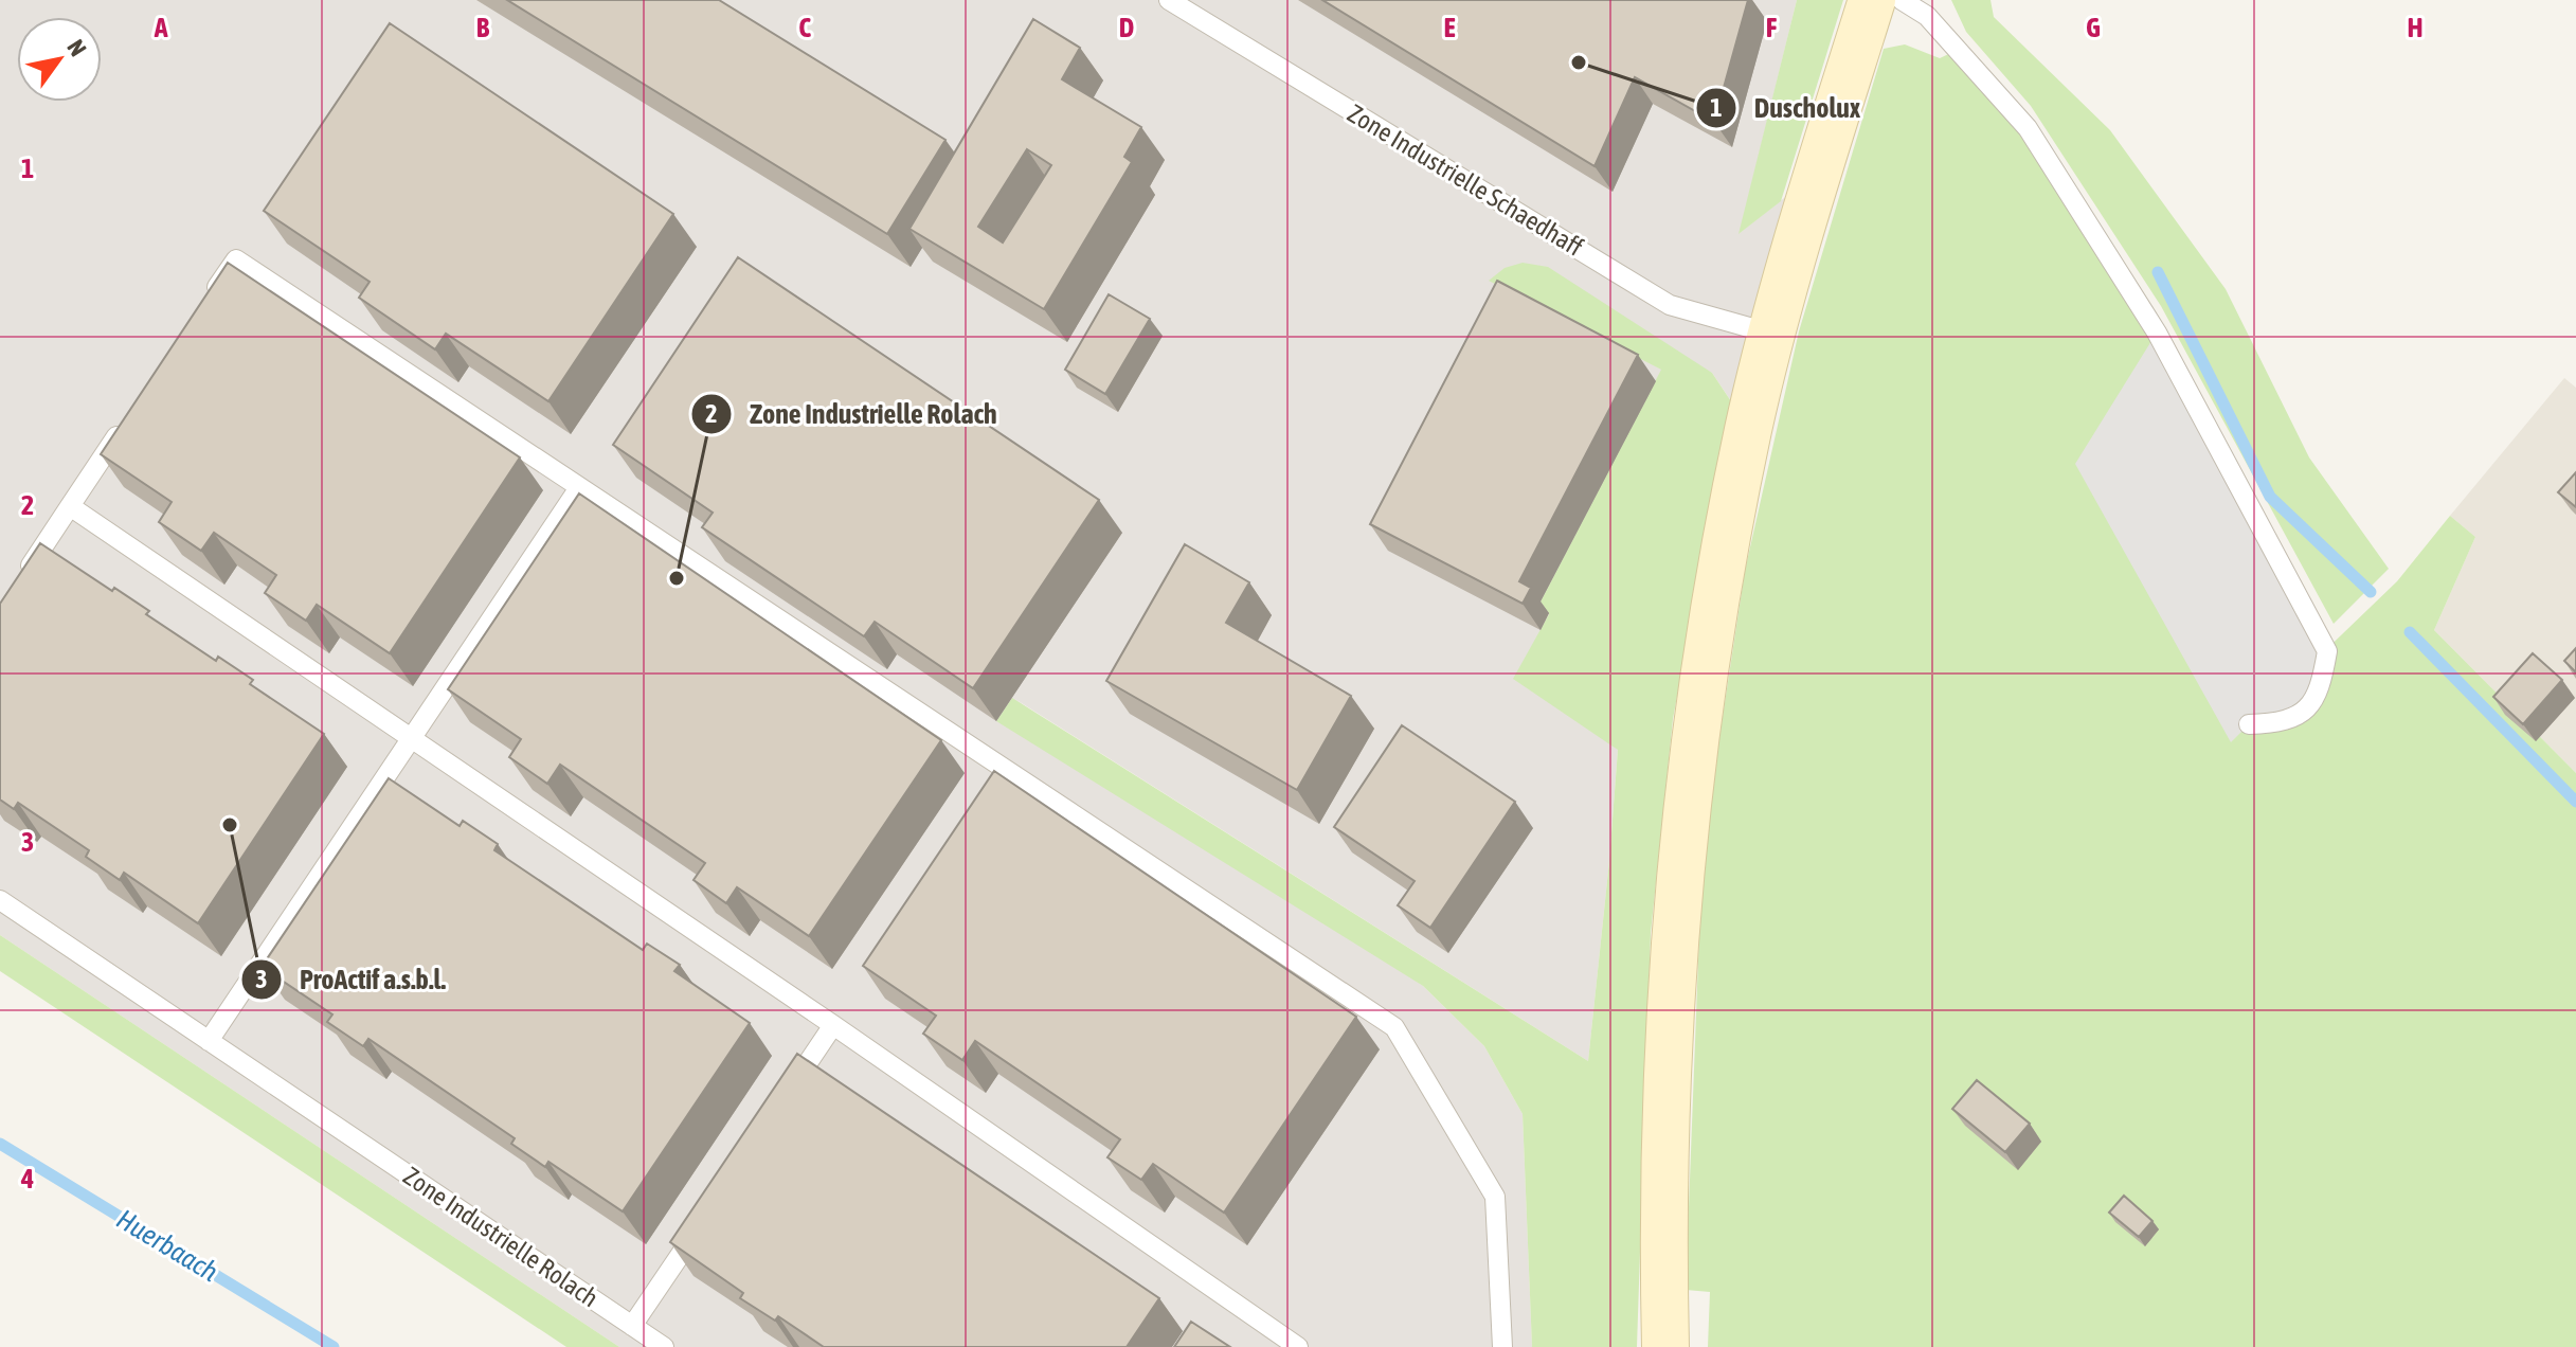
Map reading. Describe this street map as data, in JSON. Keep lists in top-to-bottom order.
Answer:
{
  "streets": {
    "lane": ["Zone Industrielle Schaedhaff", "Zone Industrielle Rolach"]
  },
  "water": ["Huerbaach"],
  "places": ["Duscholux", "Zone Industrielle Rolach", "ProActif a.s.b.l."],
  "north": "top right",
  "grid": {
    "columns": [
      "A",
      "B",
      "C",
      "D",
      "E",
      "F",
      "G",
      "H"
    ],
    "rows": [
      "1",
      "2",
      "3",
      "4"
    ]
  }
}
